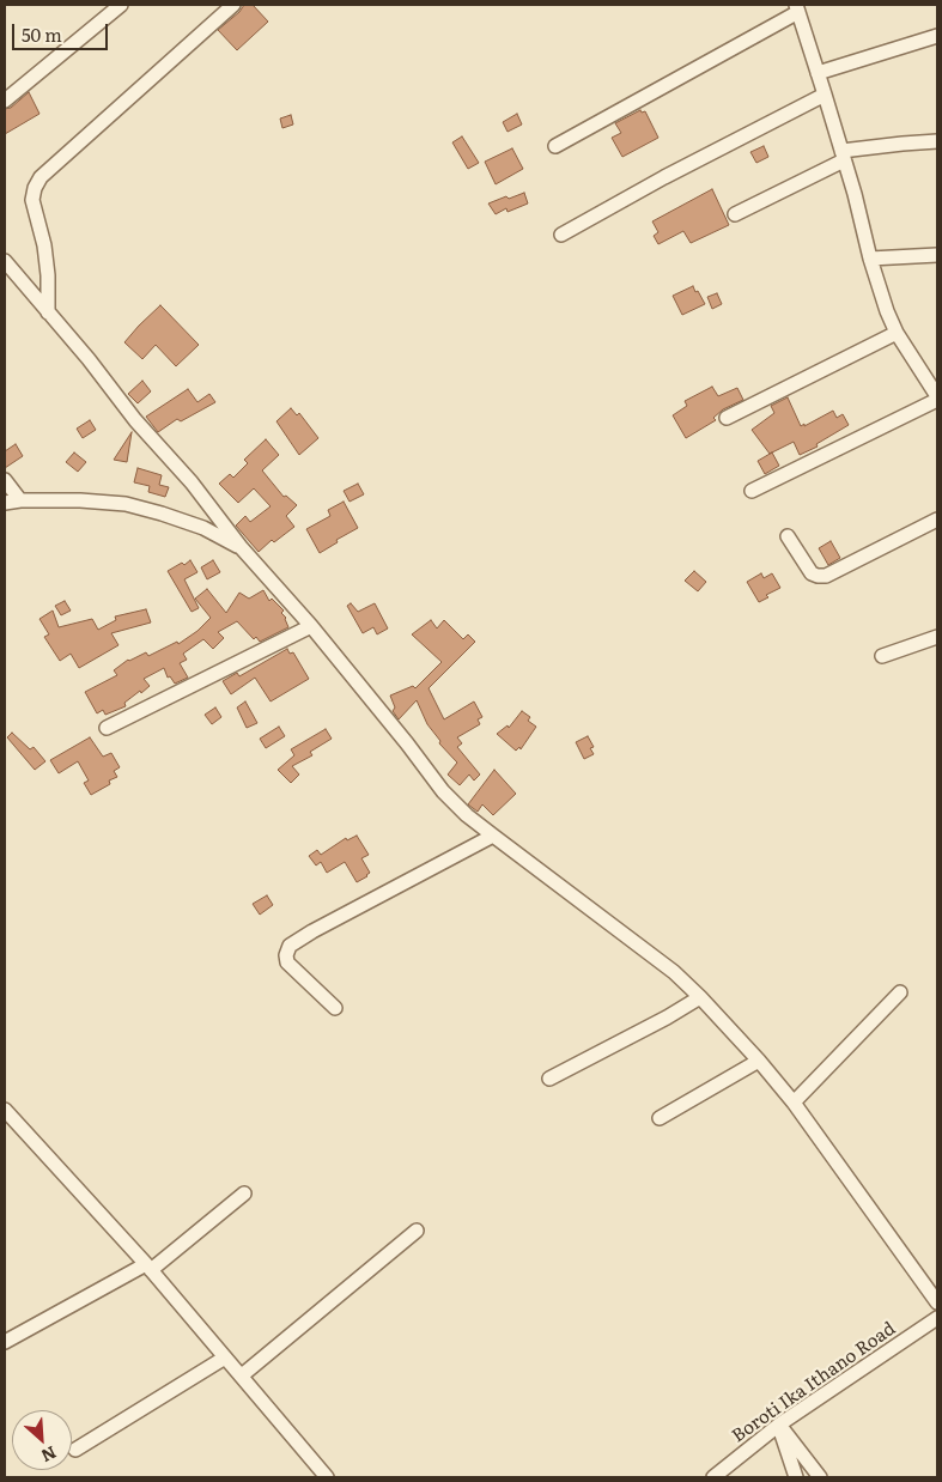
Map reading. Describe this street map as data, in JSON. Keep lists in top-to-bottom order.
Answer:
{
  "streets": {
    "street": ["Boroti Ika Ithano Road"]
  },
  "scale_bar": "50 m",
  "north": "bottom right"
}
